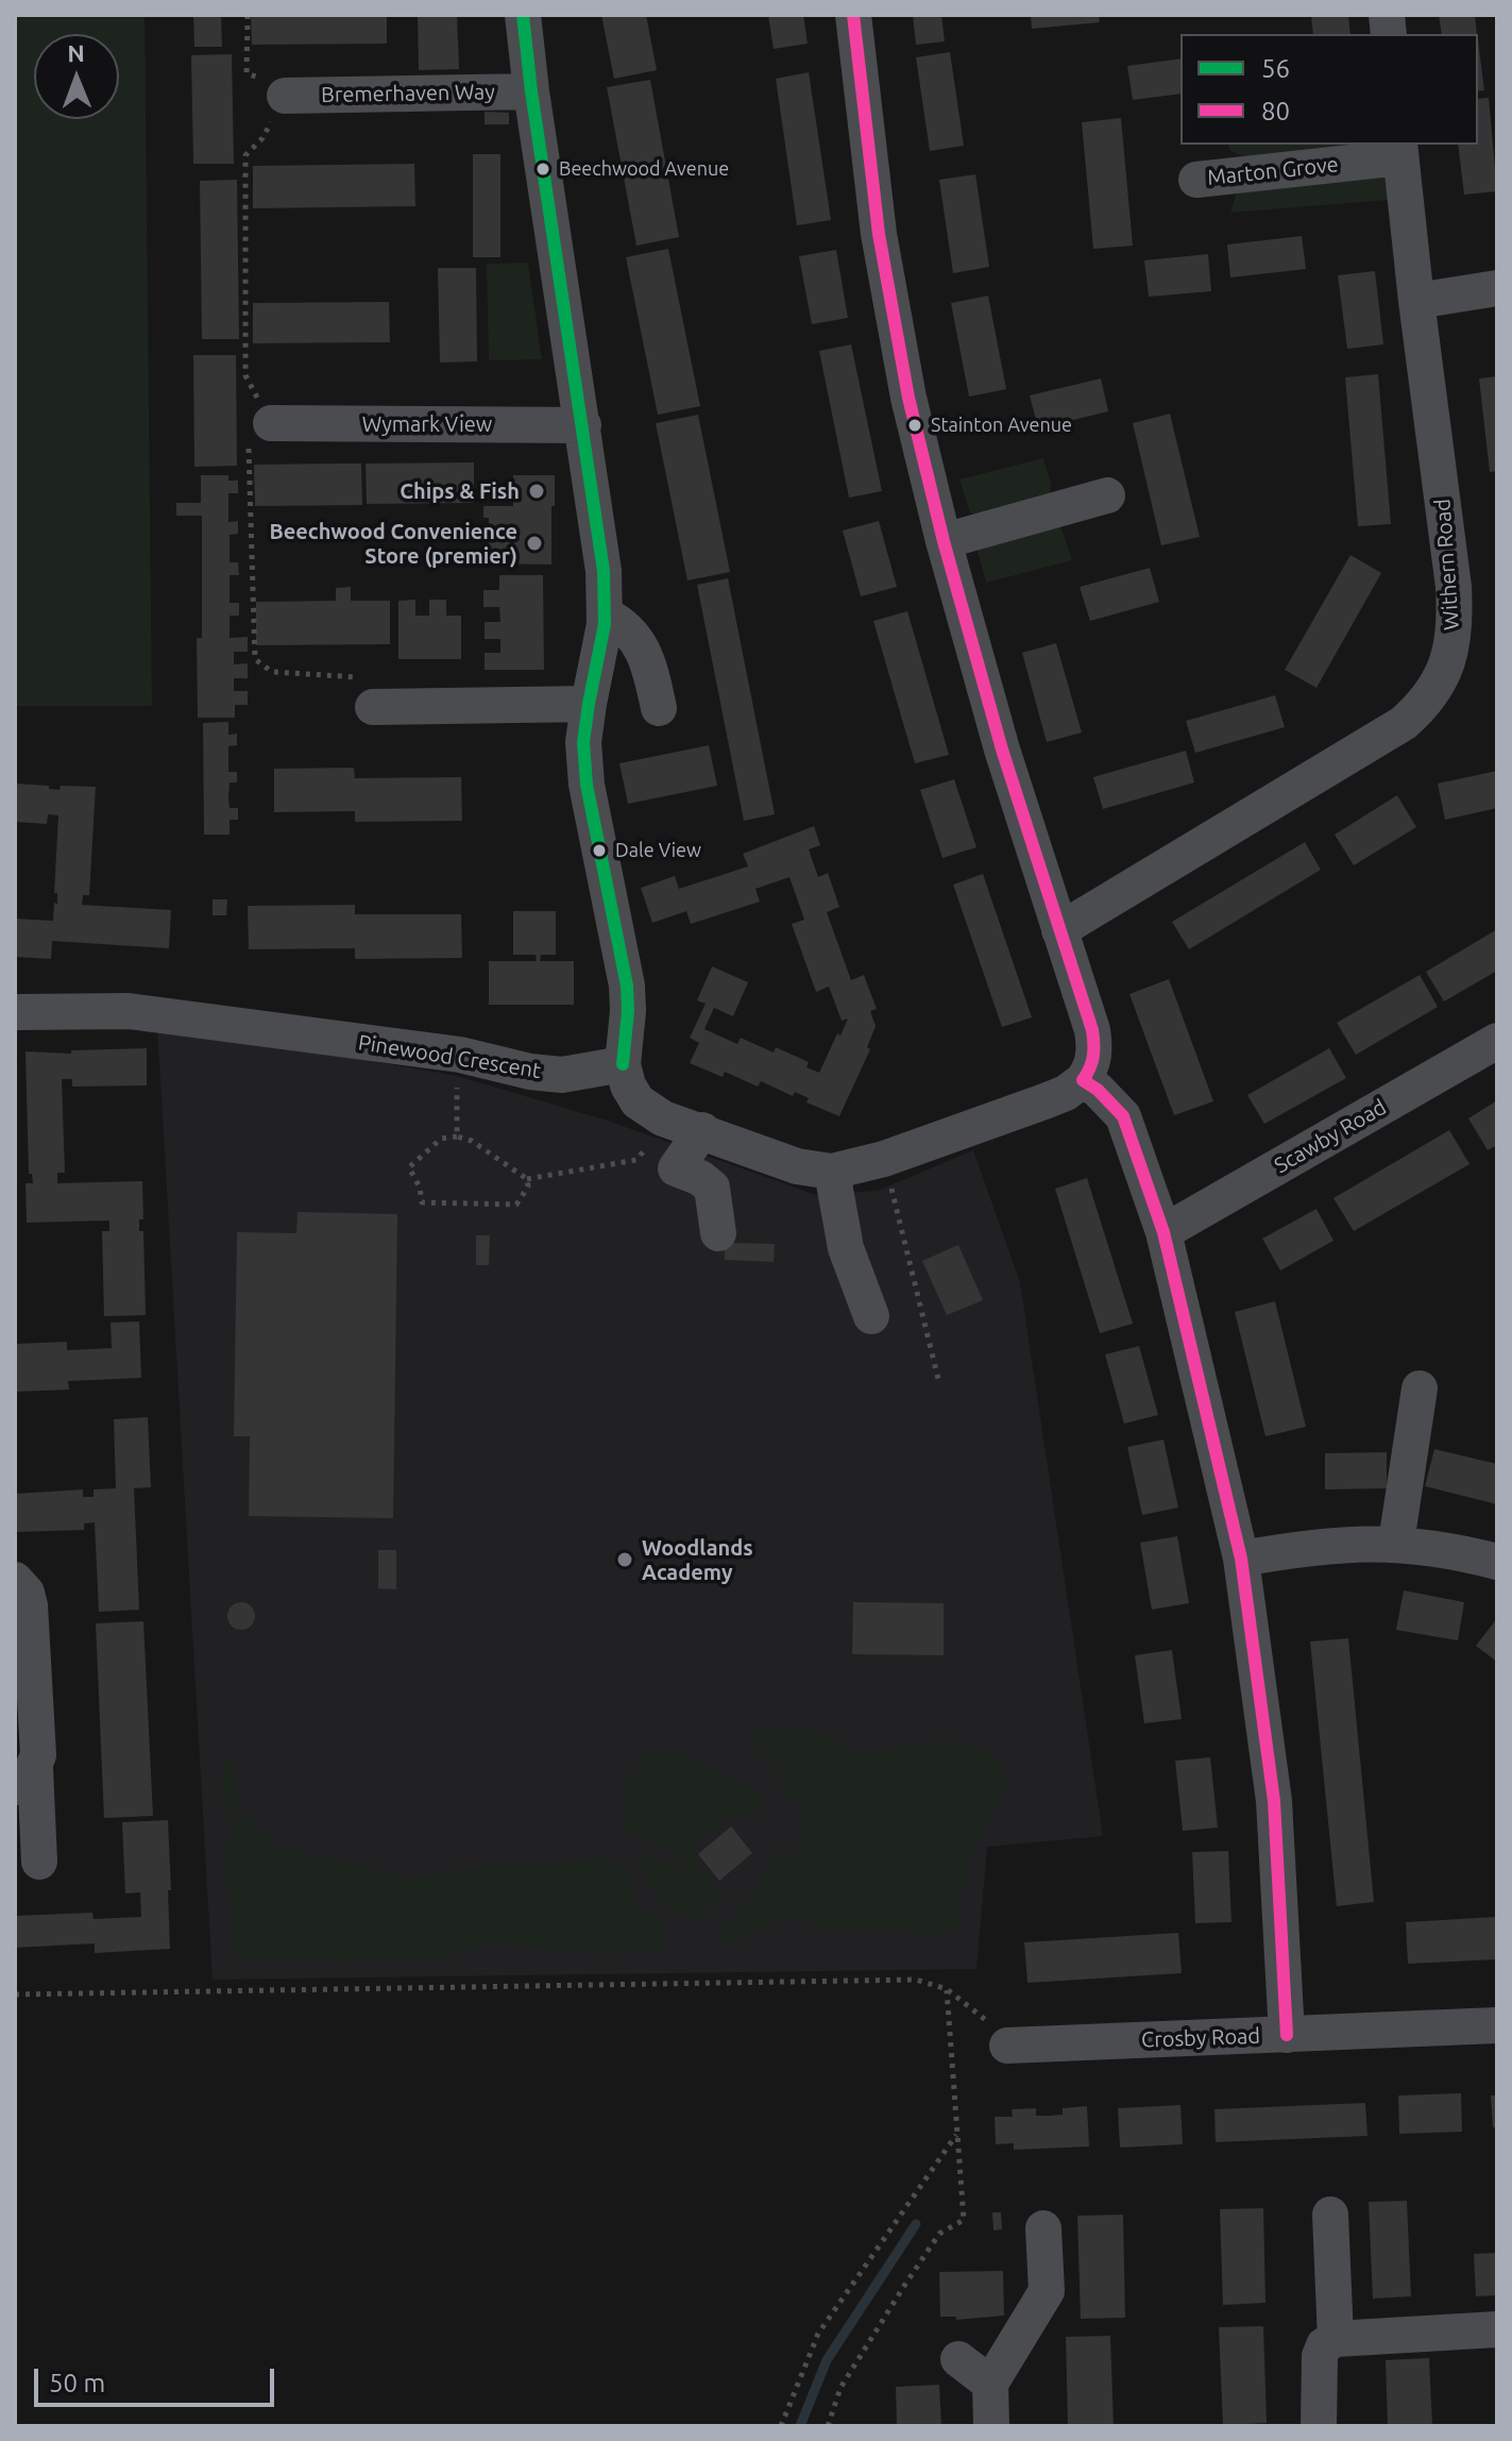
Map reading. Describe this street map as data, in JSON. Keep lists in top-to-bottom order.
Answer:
{
  "streets": {
    "street": [
      "Bremerhaven Way",
      "Marton Grove",
      "Wymark View",
      "Withern Road",
      "Pinewood Crescent",
      "Scawby Road",
      "Crosby Road"
    ]
  },
  "crossings": [
    ["Marton Grove", "Withern Road"]
  ],
  "places": [
    "Beechwood Avenue",
    "Stainton Avenue",
    "Chips & Fish",
    "Beechwood Convenience Store (premier)",
    "Dale View",
    "Woodlands Academy"
  ],
  "lines": ["transit line 56", "transit line 80"],
  "legend": ["56", "80"],
  "scale_bar": "50 m",
  "north": "top"
}
